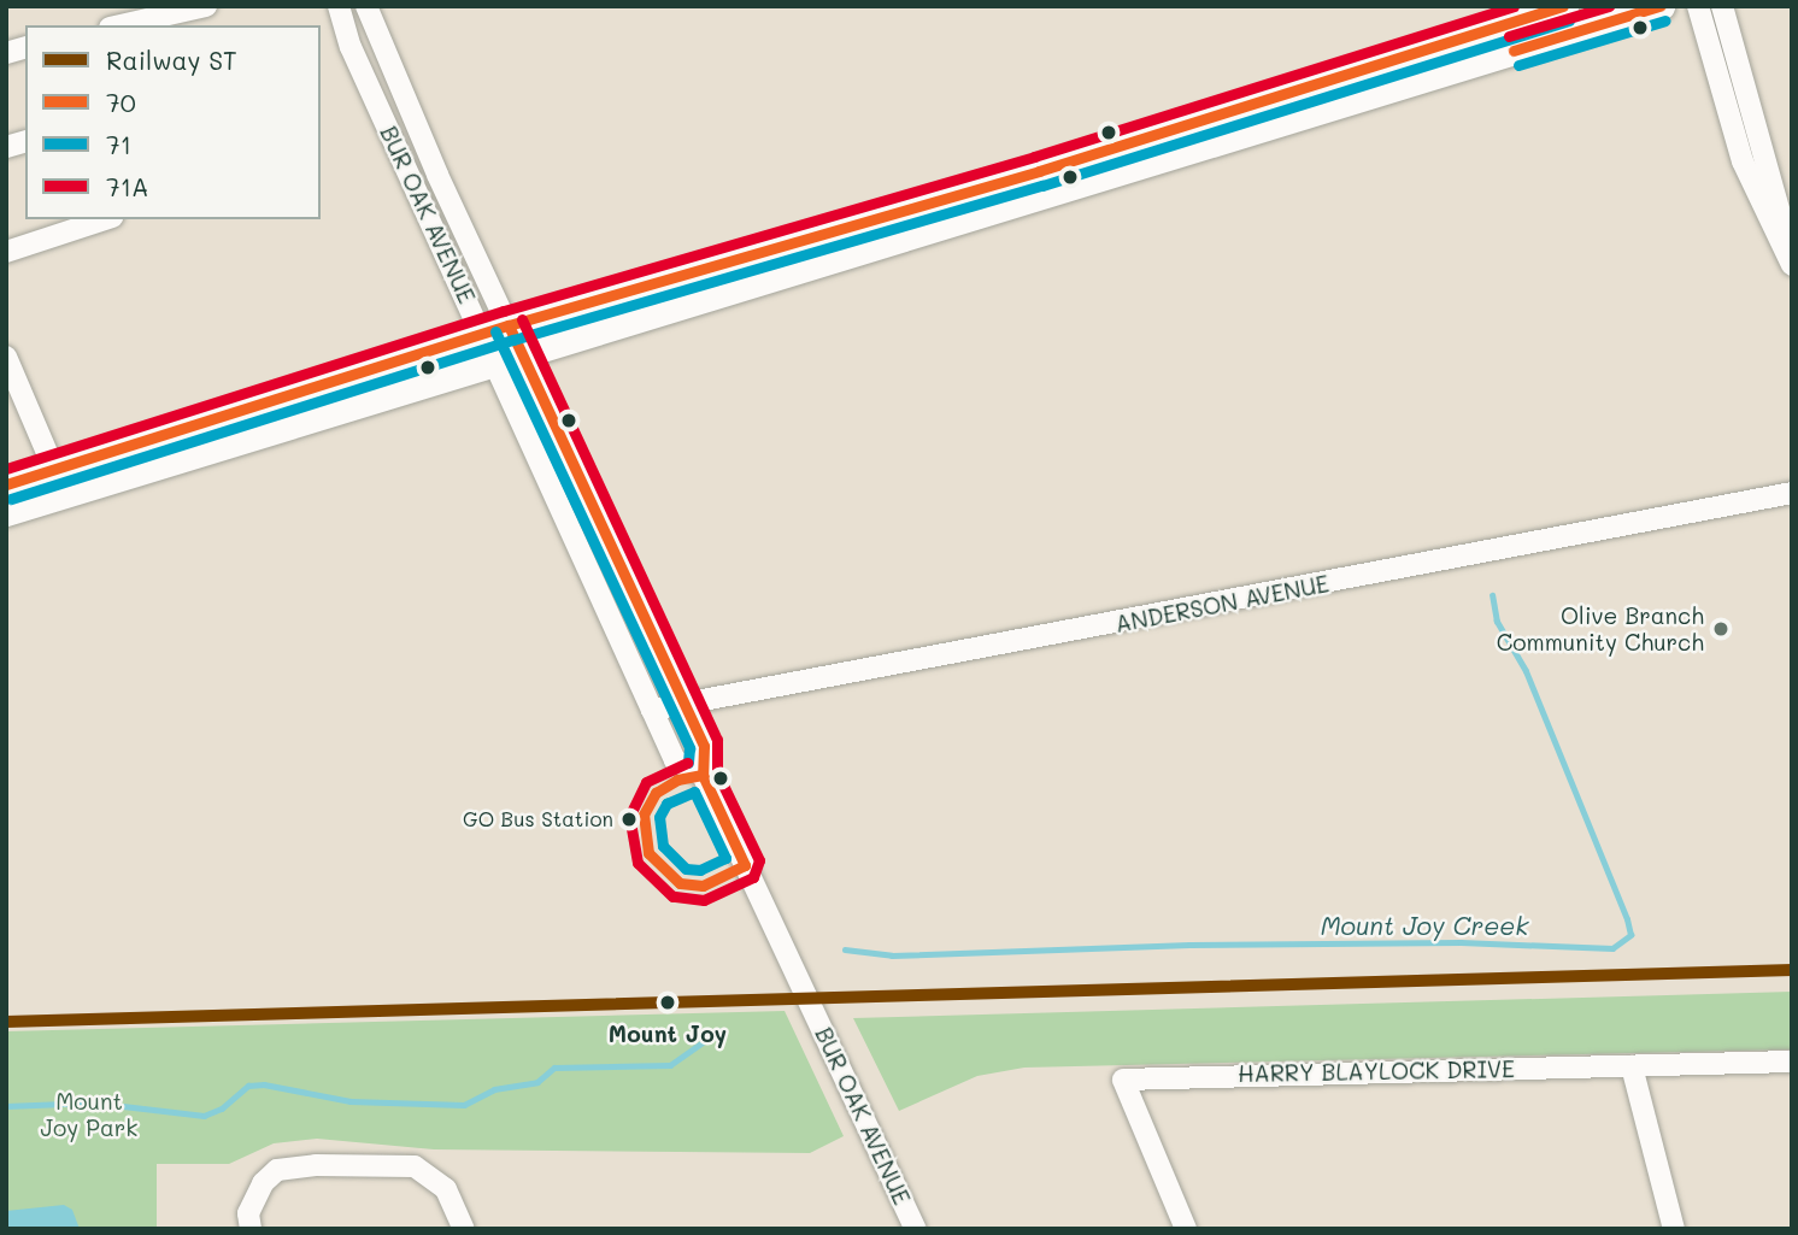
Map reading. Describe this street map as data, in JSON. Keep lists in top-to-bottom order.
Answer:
{
  "streets": {
    "street": ["BUR OAK AVENUE", "ANDERSON AVENUE", "HARRY BLAYLOCK DRIVE"]
  },
  "crossings": [
    ["BUR OAK AVENUE", "ANDERSON AVENUE"]
  ],
  "water": ["Mount Joy Creek"],
  "parks": ["Mount Joy Park"],
  "places": ["Olive Branch Community Church", "GO Bus Station", "Mount Joy"],
  "lines": [
    "transit line 70",
    "transit line 71A",
    "transit line 71",
    "rail line ST"
  ],
  "legend": [
    "Railway ST",
    "70",
    "71",
    "71A"
  ]
}
